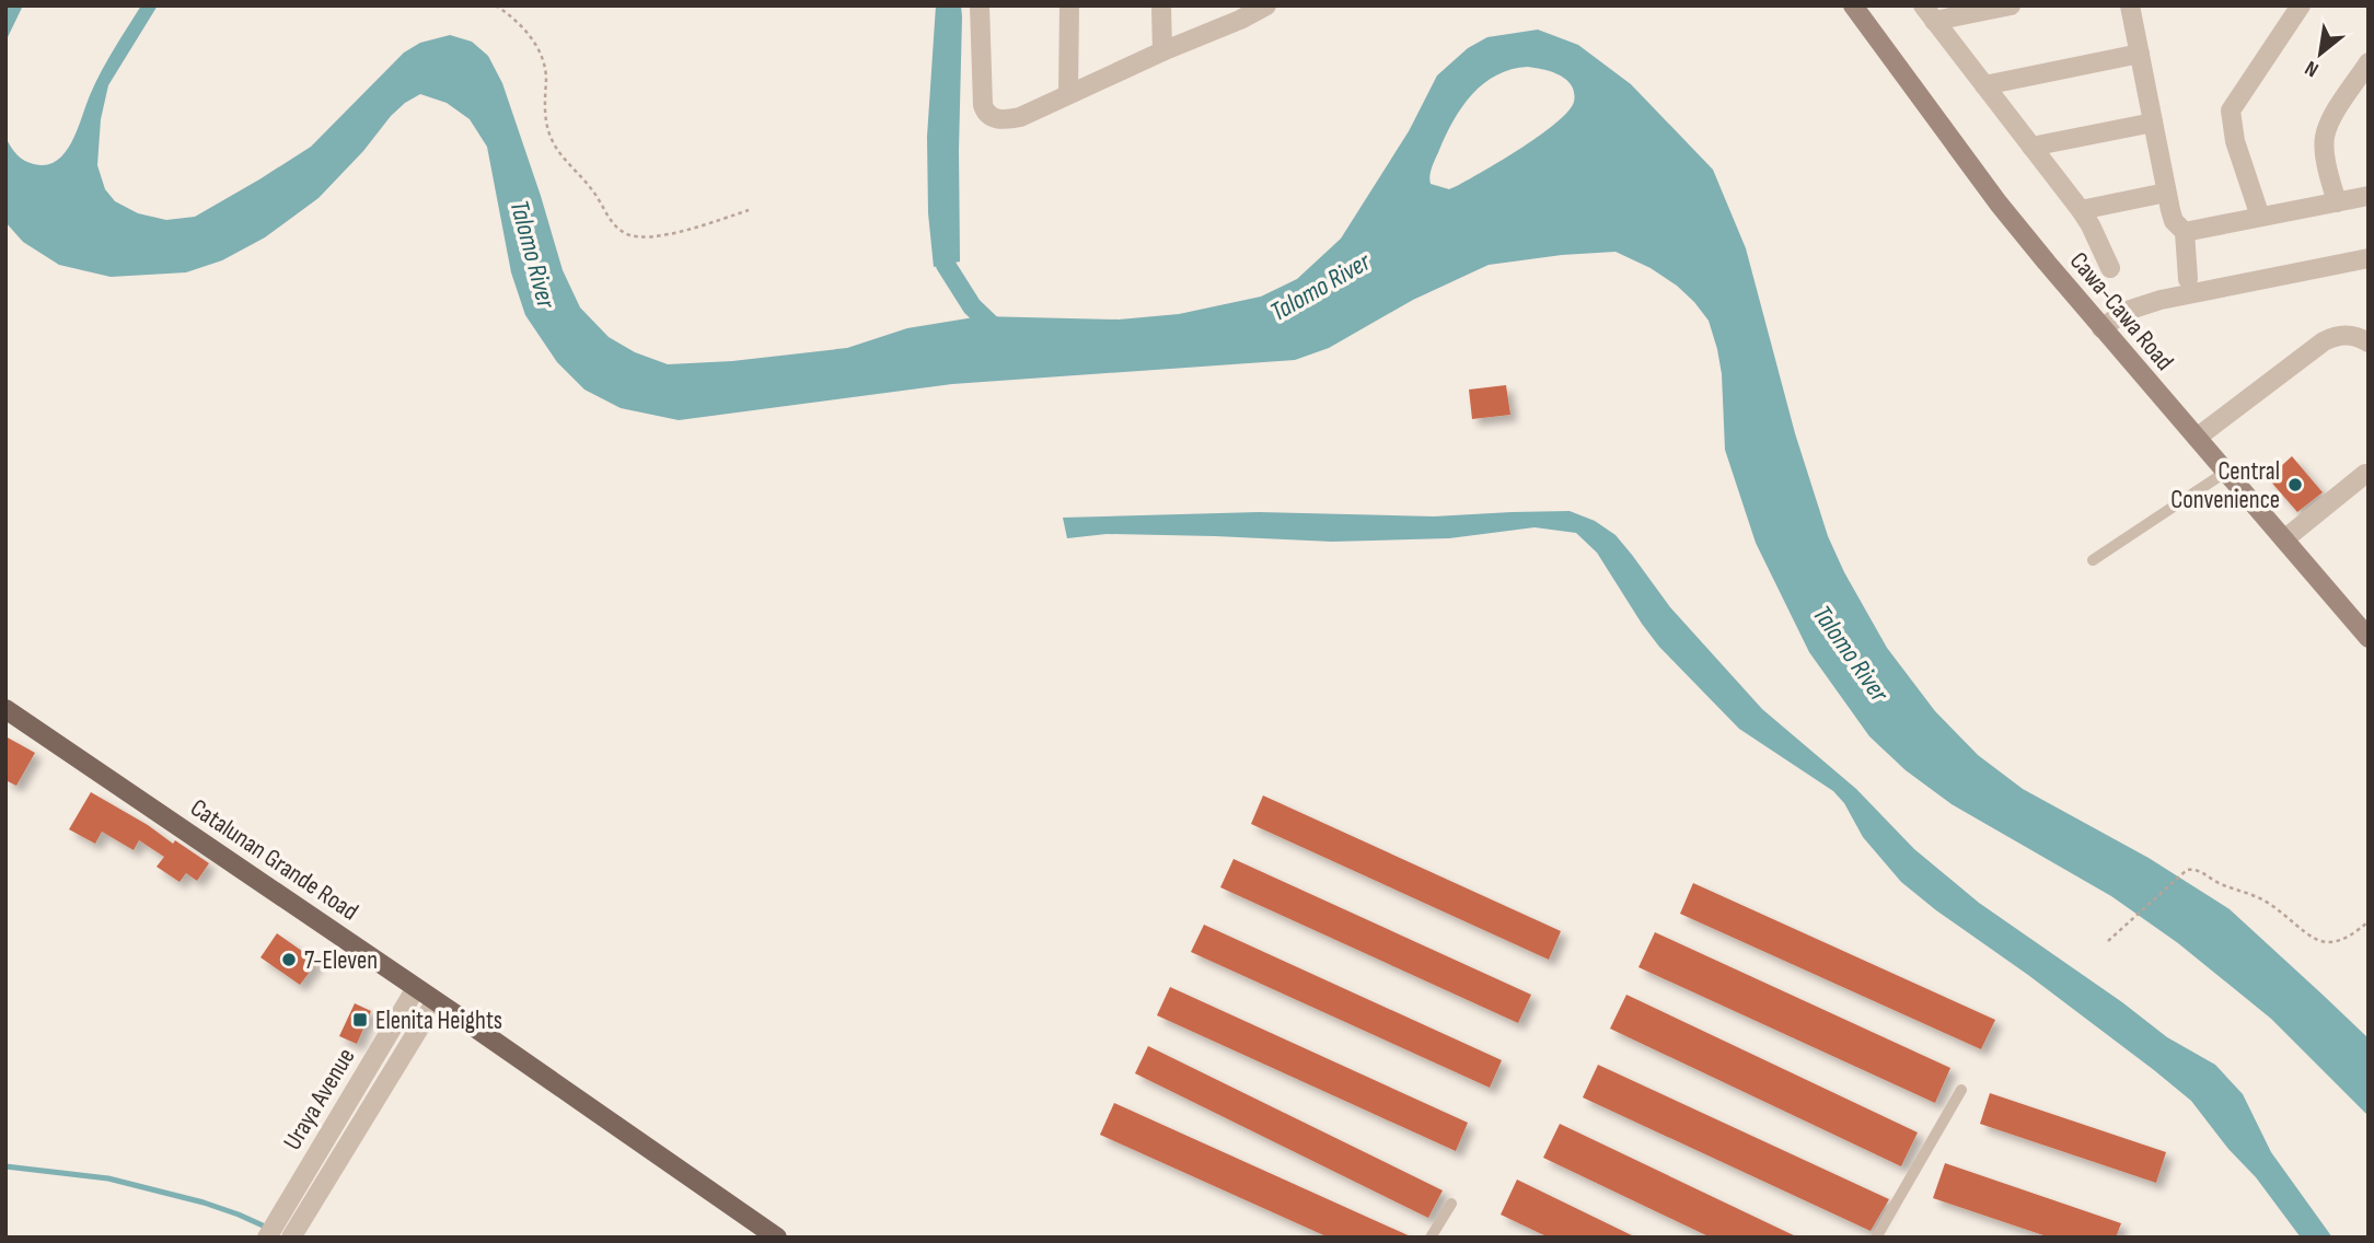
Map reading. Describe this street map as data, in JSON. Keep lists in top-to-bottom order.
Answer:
{
  "streets": {
    "main road": ["Catalunan Grande Road"],
    "street": ["Cawa-Cawa Road", "Uraya Avenue"]
  },
  "crossings": [
    ["Catalunan Grande Road", "Uraya Avenue"]
  ],
  "water": ["Talomo River"],
  "places": {
    "other": ["Central Convenience", "7-Eleven"],
    "transit": ["Elenita Heights"]
  },
  "north": "bottom left"
}
